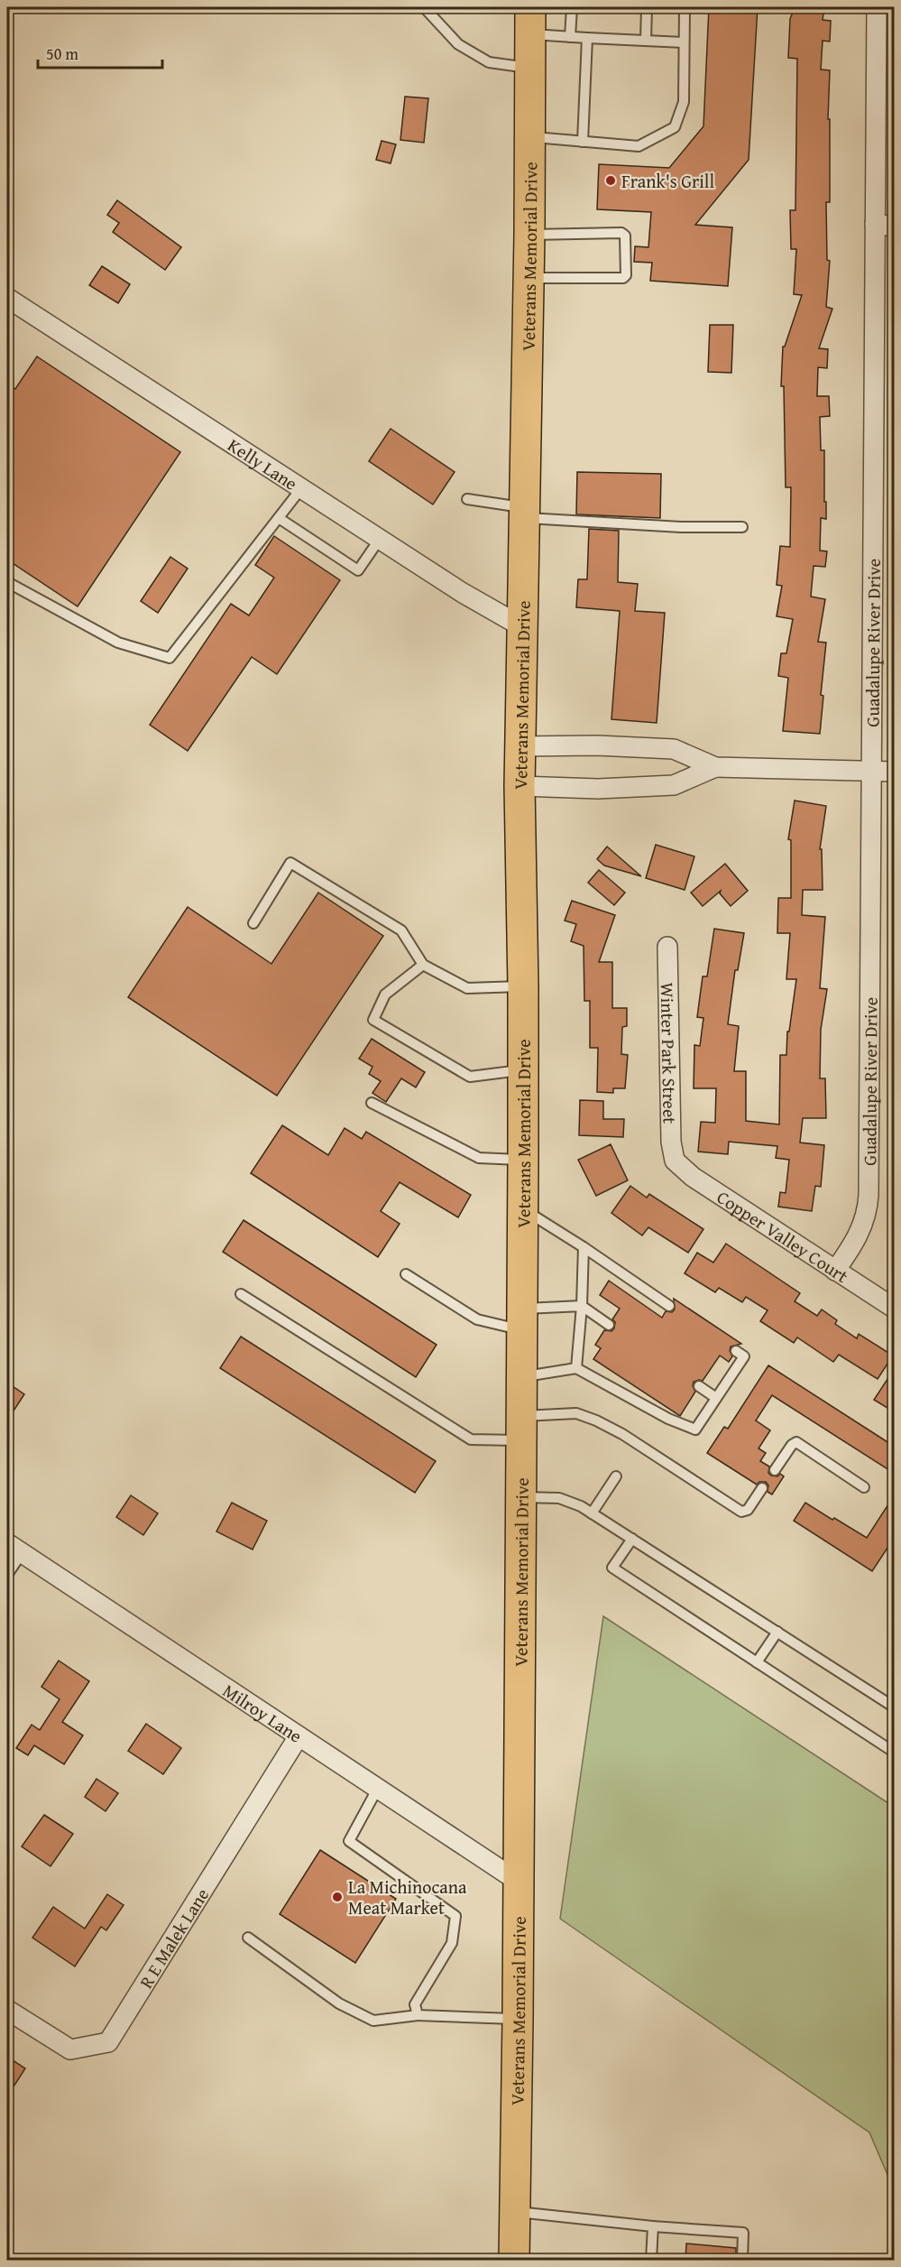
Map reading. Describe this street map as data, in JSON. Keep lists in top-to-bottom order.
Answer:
{
  "streets": {
    "main road": ["Veterans Memorial Drive"],
    "street": [
      "Kelly Lane",
      "Guadalupe River Drive",
      "Winter Park Street",
      "Copper Valley Court",
      "Milroy Lane",
      "R E Malek Lane"
    ]
  },
  "crossings": [
    ["Veterans Memorial Drive", "Kelly Lane"],
    ["Veterans Memorial Drive", "Milroy Lane"],
    ["Guadalupe River Drive", "Copper Valley Court"],
    ["Winter Park Street", "Copper Valley Court"],
    ["Milroy Lane", "R E Malek Lane"]
  ],
  "places": ["Frank's Grill", "La Michinocana Meat Market"],
  "scale_bar": "50 m"
}
